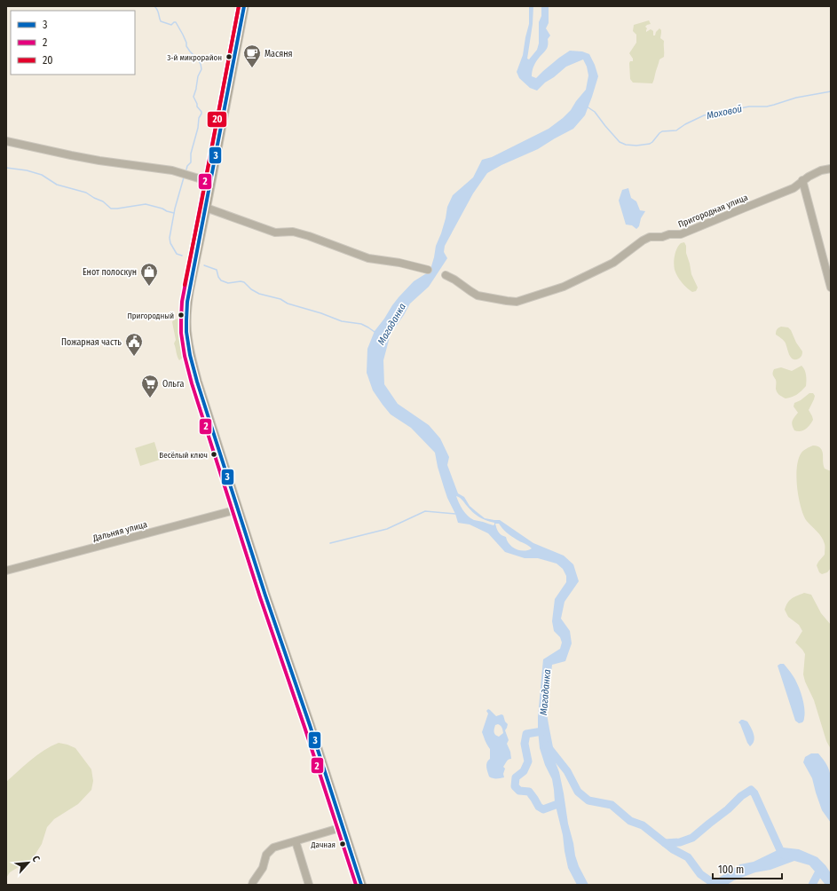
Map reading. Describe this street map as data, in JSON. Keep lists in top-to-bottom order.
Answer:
{
  "streets": {
    "street": ["Пригородная улица", "Дальняя улица"]
  },
  "water": ["Моховой", "Магаданка"],
  "places": {
    "other": [
      "3-й микрорайон",
      "Пригородный",
      "Весёлый ключ",
      "Дачная"
    ],
    "cafe": ["Масяня"],
    "shop": ["Енот полоскун"],
    "public building": ["Пожарная часть"],
    "supermarket": ["Ольга"]
  },
  "lines": ["transit line 3", "transit line 2", "transit line 20"],
  "legend": ["3", "2", "20"],
  "scale_bar": "100 m",
  "north": "top right"
}
